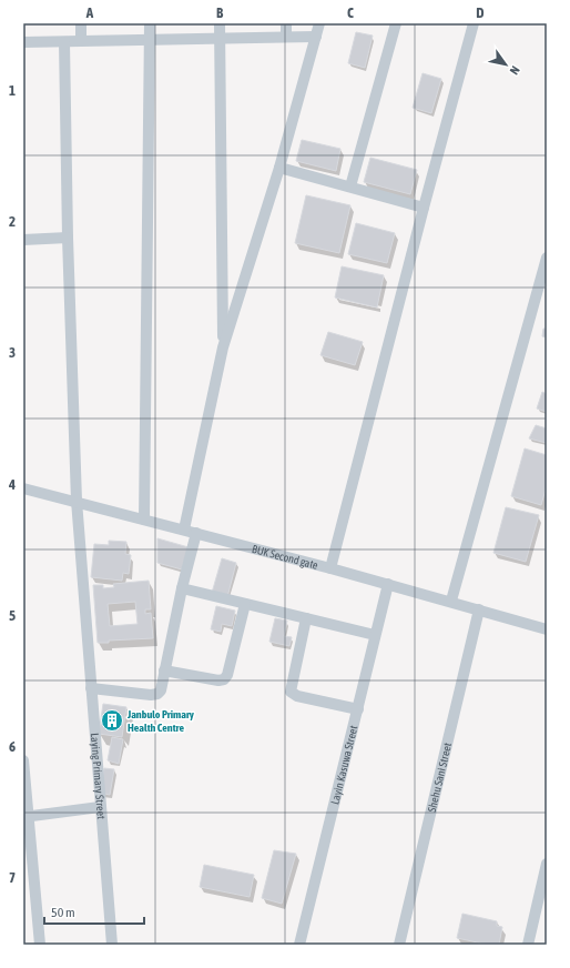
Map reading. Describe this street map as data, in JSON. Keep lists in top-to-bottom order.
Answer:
{
  "streets": {
    "street": [
      "BUK Second gate",
      "Layin Kasuwa Street",
      "Laying Primary Street",
      "Shehu Sani Street"
    ]
  },
  "crossings": [
    ["BUK Second gate", "Layin Kasuwa Street"],
    ["BUK Second gate", "Laying Primary Street"],
    ["BUK Second gate", "Shehu Sani Street"]
  ],
  "places": {
    "building": ["Janbulo Primary Health Centre"]
  },
  "scale_bar": "50 m",
  "north": "bottom right",
  "grid": {
    "columns": [
      "A",
      "B",
      "C",
      "D"
    ],
    "rows": [
      "1",
      "2",
      "3",
      "4",
      "5",
      "6",
      "7"
    ]
  }
}
